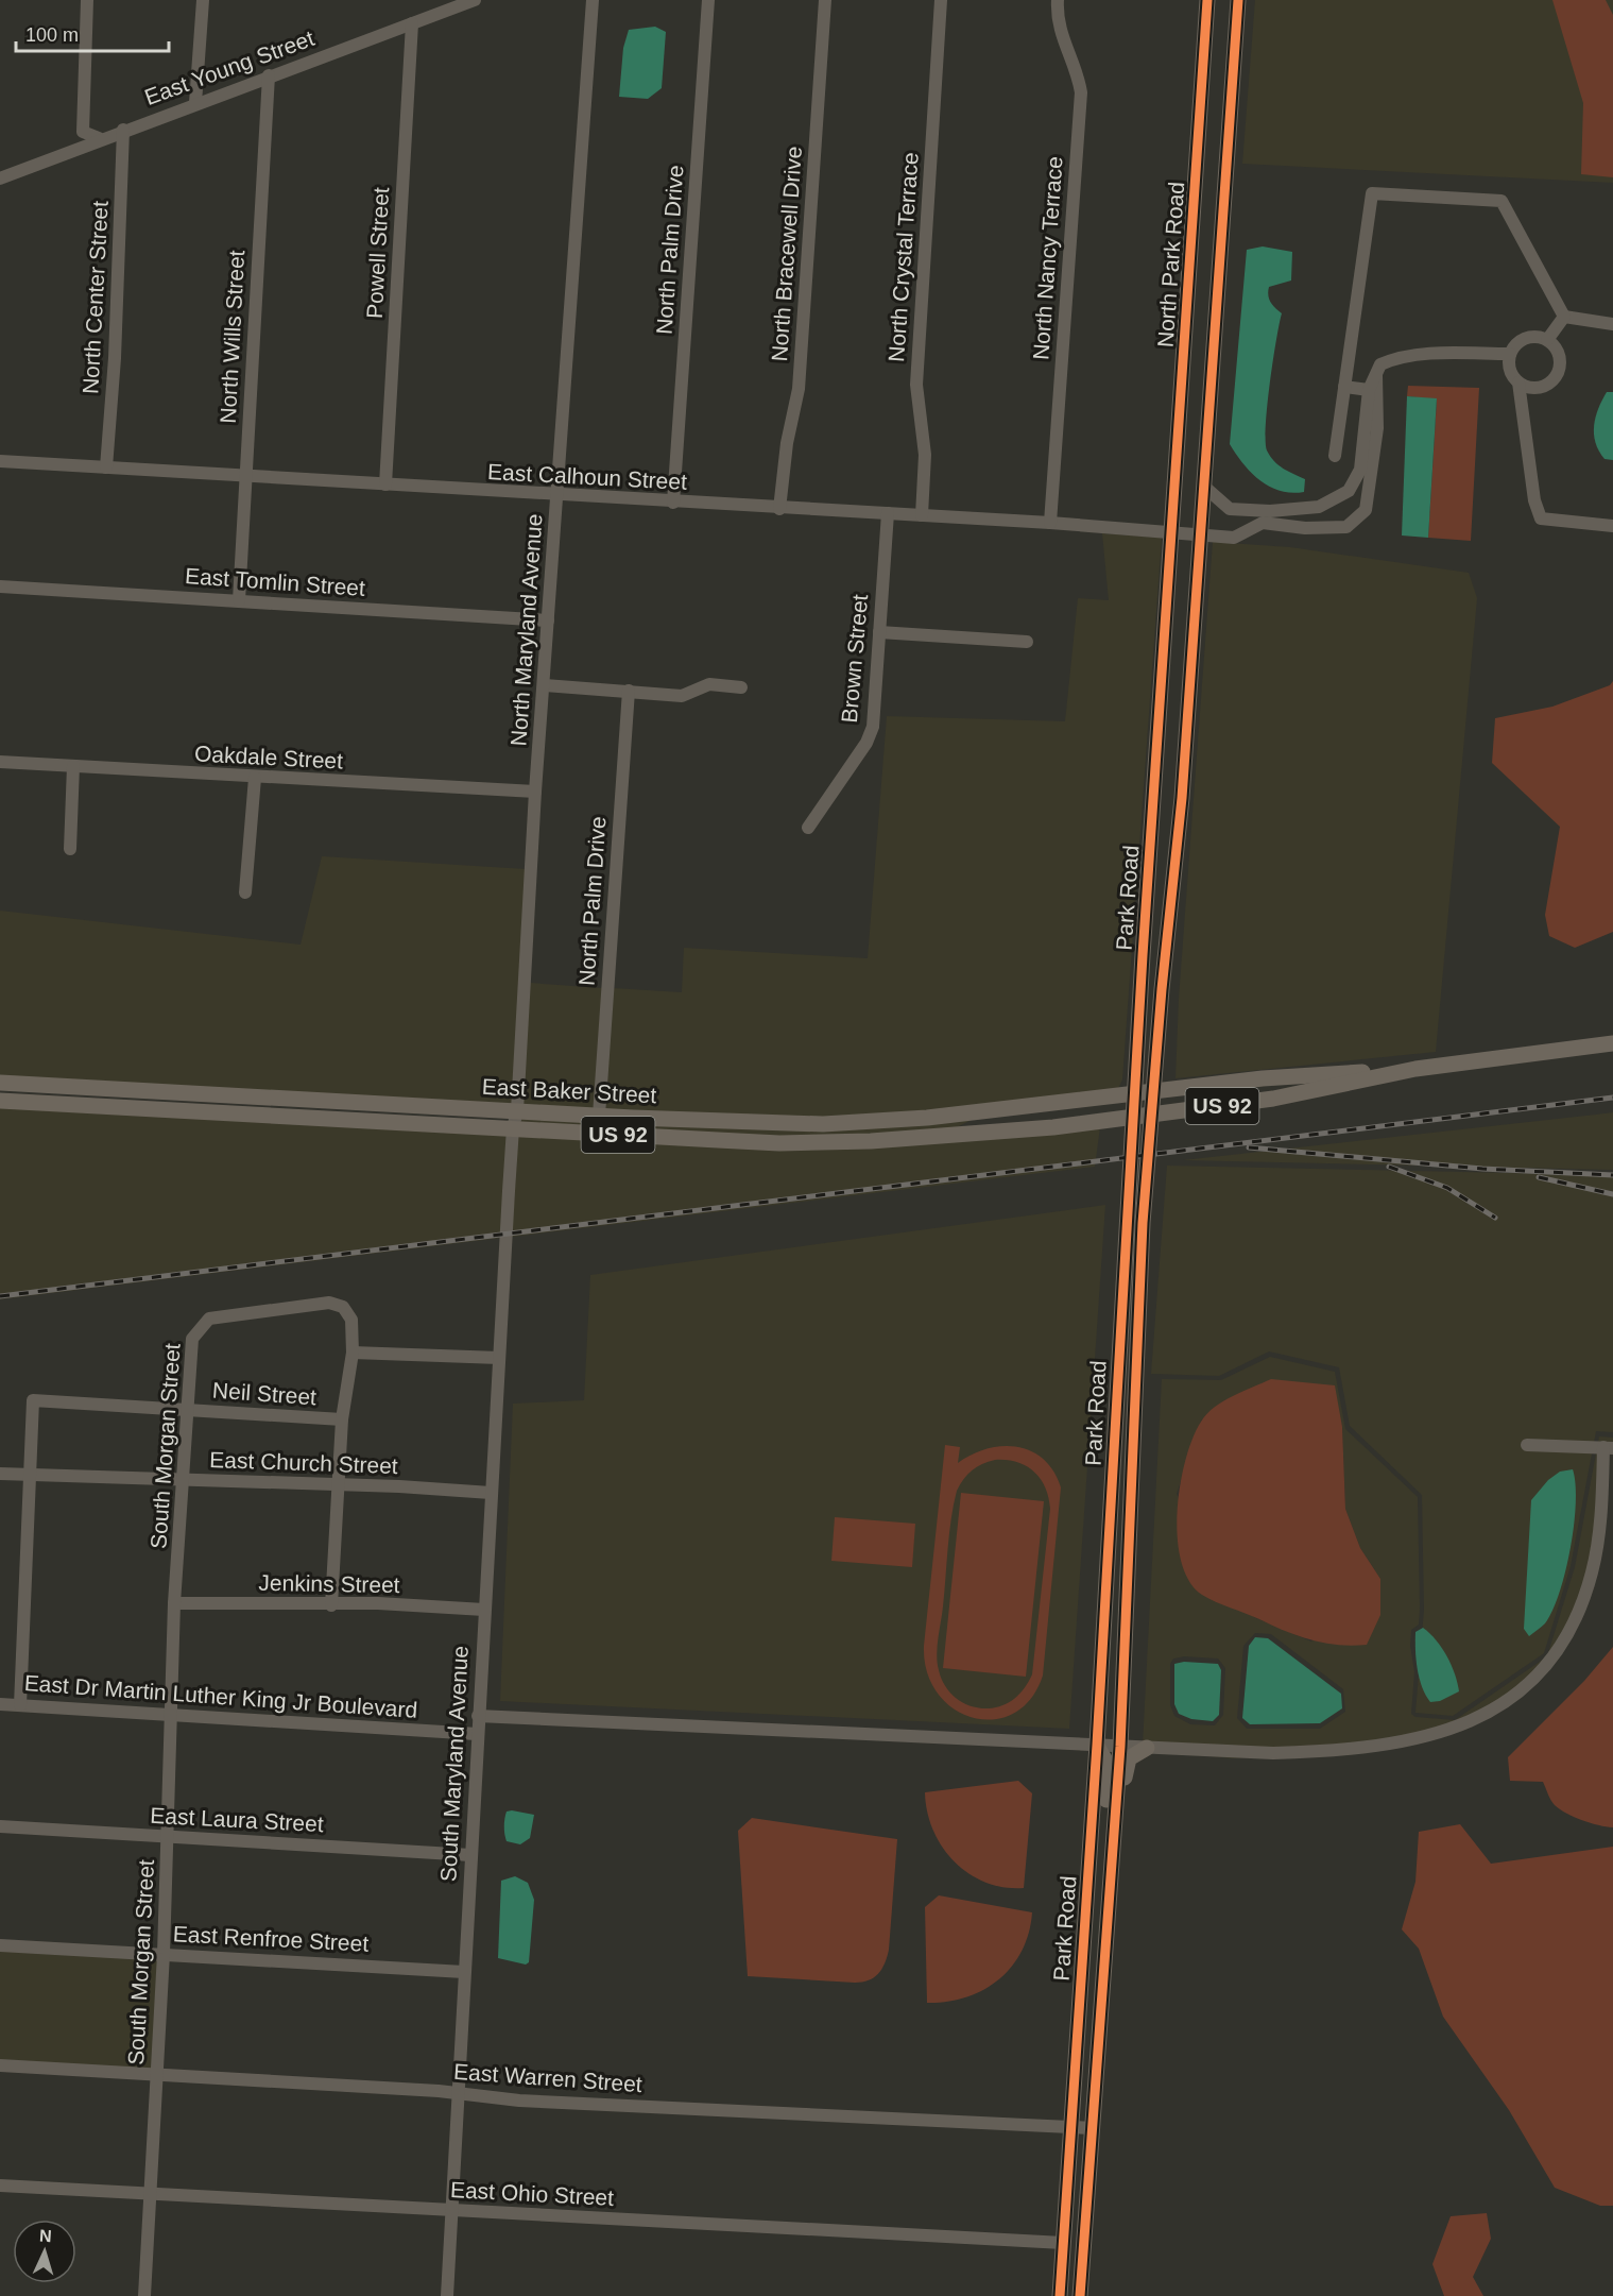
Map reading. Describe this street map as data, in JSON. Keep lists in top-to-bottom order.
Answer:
{
  "streets": {
    "main road": [
      "North Park Road",
      "Park Road",
      "East Baker Street",
      "US 92"
    ],
    "street": [
      "East Young Street",
      "North Palm Drive",
      "Powell Street",
      "North Bracewell Drive",
      "North Crystal Terrace",
      "North Nancy Terrace",
      "North Center Street",
      "North Wills Street",
      "East Calhoun Street",
      "East Tomlin Street",
      "North Maryland Avenue",
      "Brown Street",
      "Oakdale Street",
      "Neil Street",
      "South Morgan Street",
      "East Church Street",
      "Jenkins Street",
      "East Dr Martin Luther King Jr Boulevard",
      "South Maryland Avenue",
      "East Laura Street",
      "East Renfroe Street",
      "East Warren Street",
      "East Ohio Street"
    ]
  },
  "crossings": [
    ["East Young Street", "Powell Street"],
    ["East Young Street", "North Center Street"],
    ["East Young Street", "North Wills Street"],
    ["North Palm Drive", "East Calhoun Street"],
    ["North Palm Drive", "East Baker Street"],
    ["Powell Street", "East Calhoun Street"],
    ["North Bracewell Drive", "East Calhoun Street"],
    ["North Crystal Terrace", "East Calhoun Street"],
    ["North Nancy Terrace", "East Calhoun Street"],
    ["North Park Road", "East Calhoun Street"],
    ["North Park Road", "Park Road"],
    ["North Center Street", "East Calhoun Street"],
    ["North Wills Street", "East Calhoun Street"],
    ["North Wills Street", "East Tomlin Street"],
    ["East Calhoun Street", "North Maryland Avenue"],
    ["East Calhoun Street", "Brown Street"],
    ["East Calhoun Street", "Park Road"],
    ["East Tomlin Street", "North Maryland Avenue"],
    ["North Maryland Avenue", "Oakdale Street"],
    ["North Maryland Avenue", "East Baker Street"],
    ["North Maryland Avenue", "South Maryland Avenue"],
    ["Park Road", "East Baker Street"],
    ["Park Road", "US 92"],
    ["Park Road", "East Warren Street"],
    ["Park Road", "East Ohio Street"],
    ["East Baker Street", "US 92"],
    ["East Baker Street", "South Maryland Avenue"],
    ["Neil Street", "South Morgan Street"],
    ["Neil Street", "East Church Street"],
    ["South Morgan Street", "East Church Street"],
    ["South Morgan Street", "Jenkins Street"],
    ["South Morgan Street", "East Dr Martin Luther King Jr Boulevard"],
    ["South Morgan Street", "East Laura Street"],
    ["South Morgan Street", "East Renfroe Street"],
    ["South Morgan Street", "East Warren Street"],
    ["South Morgan Street", "East Ohio Street"],
    ["East Church Street", "South Maryland Avenue"],
    ["Jenkins Street", "South Maryland Avenue"],
    ["East Dr Martin Luther King Jr Boulevard", "South Maryland Avenue"],
    ["South Maryland Avenue", "East Laura Street"],
    ["South Maryland Avenue", "East Renfroe Street"],
    ["South Maryland Avenue", "East Warren Street"],
    ["South Maryland Avenue", "East Ohio Street"]
  ],
  "scale_bar": "100 m",
  "north": "top"
}
